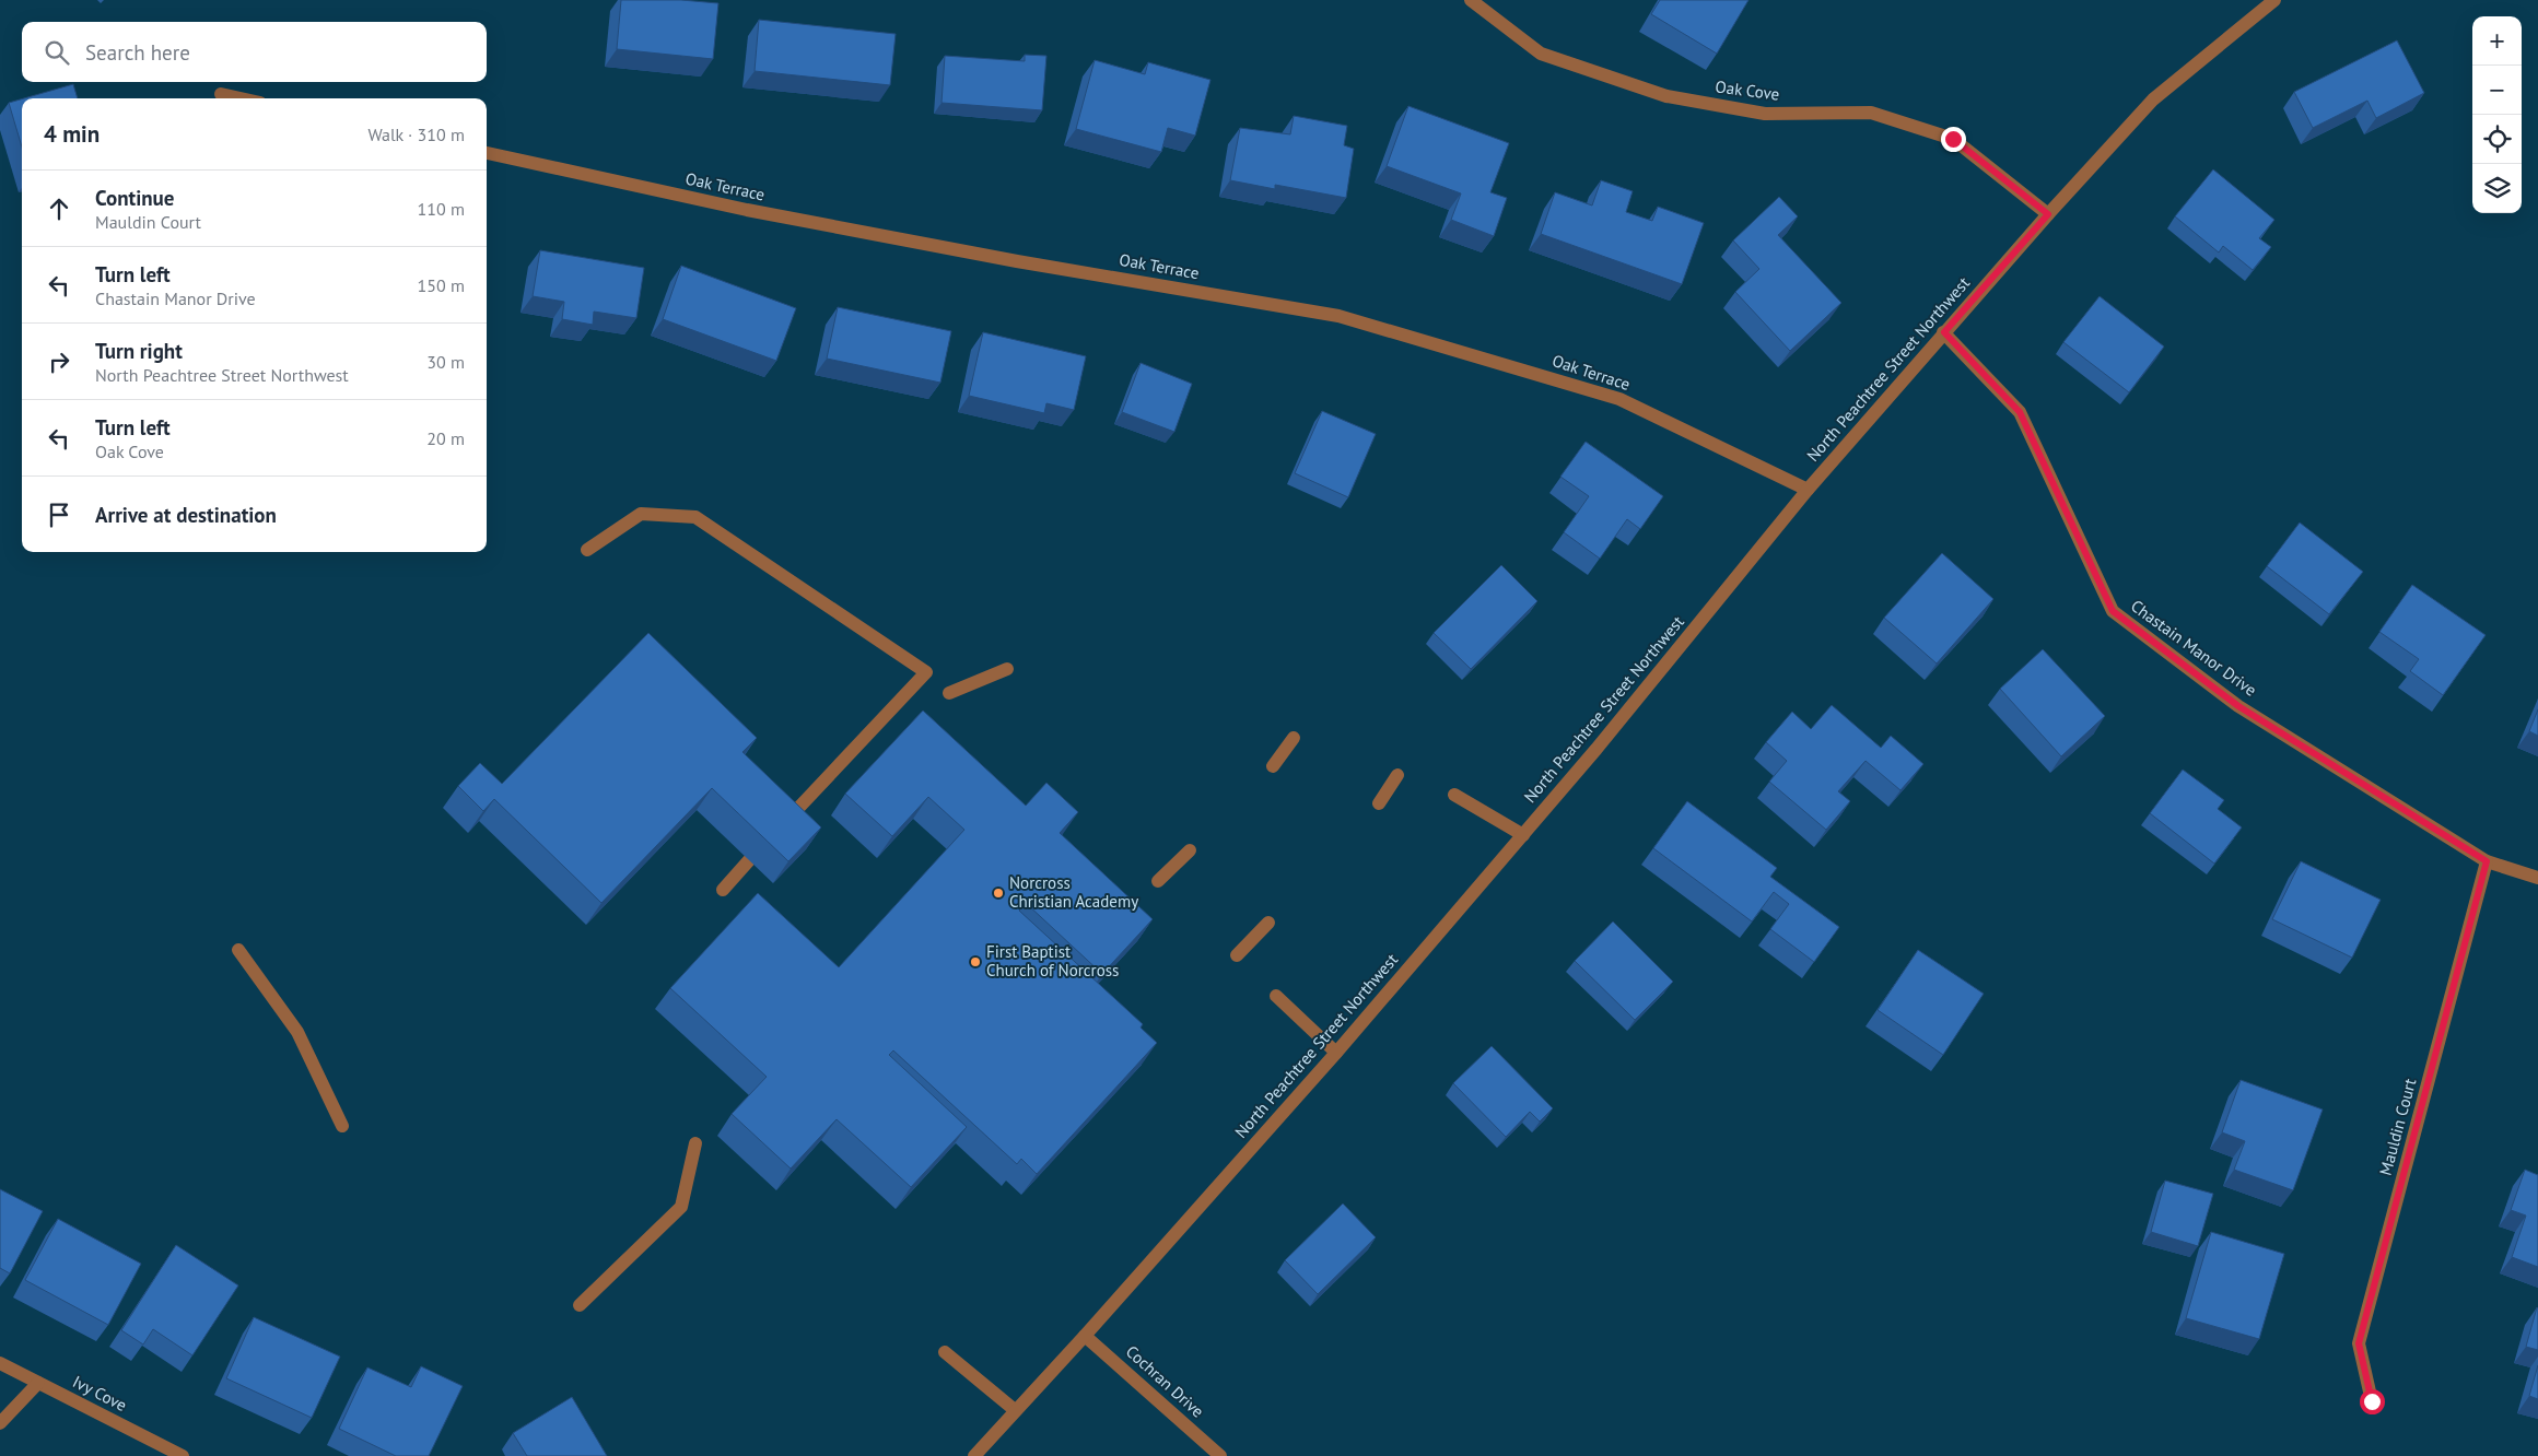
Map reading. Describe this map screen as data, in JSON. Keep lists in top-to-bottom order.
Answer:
{
  "streets": {
    "street": [
      "Oak Cove",
      "Oak Terrace",
      "North Peachtree Street Northwest",
      "Chastain Manor Drive",
      "Mauldin Court",
      "Cochran Drive",
      "Ivy Cove"
    ]
  },
  "crossings": [
    ["Oak Cove", "North Peachtree Street Northwest"],
    ["Oak Terrace", "North Peachtree Street Northwest"],
    ["North Peachtree Street Northwest", "Chastain Manor Drive"],
    ["North Peachtree Street Northwest", "Cochran Drive"],
    ["Chastain Manor Drive", "Mauldin Court"]
  ],
  "places": ["Norcross Christian Academy", "First Baptist Church of Norcross"],
  "page": {
    "map_buttons": ["+", "−"],
    "search": "Search here",
    "heading": ["4 min", "Walk · 310 m"],
    "list": [
      ["Continue", "Mauldin Court", "110 m"],
      ["Turn left", "Chastain Manor Drive", "150 m"],
      ["Turn right", "North Peachtree Street Northwest", "30 m"],
      ["Turn left", "Oak Cove", "20 m"],
      "Arrive at destination"
    ]
  }
}
